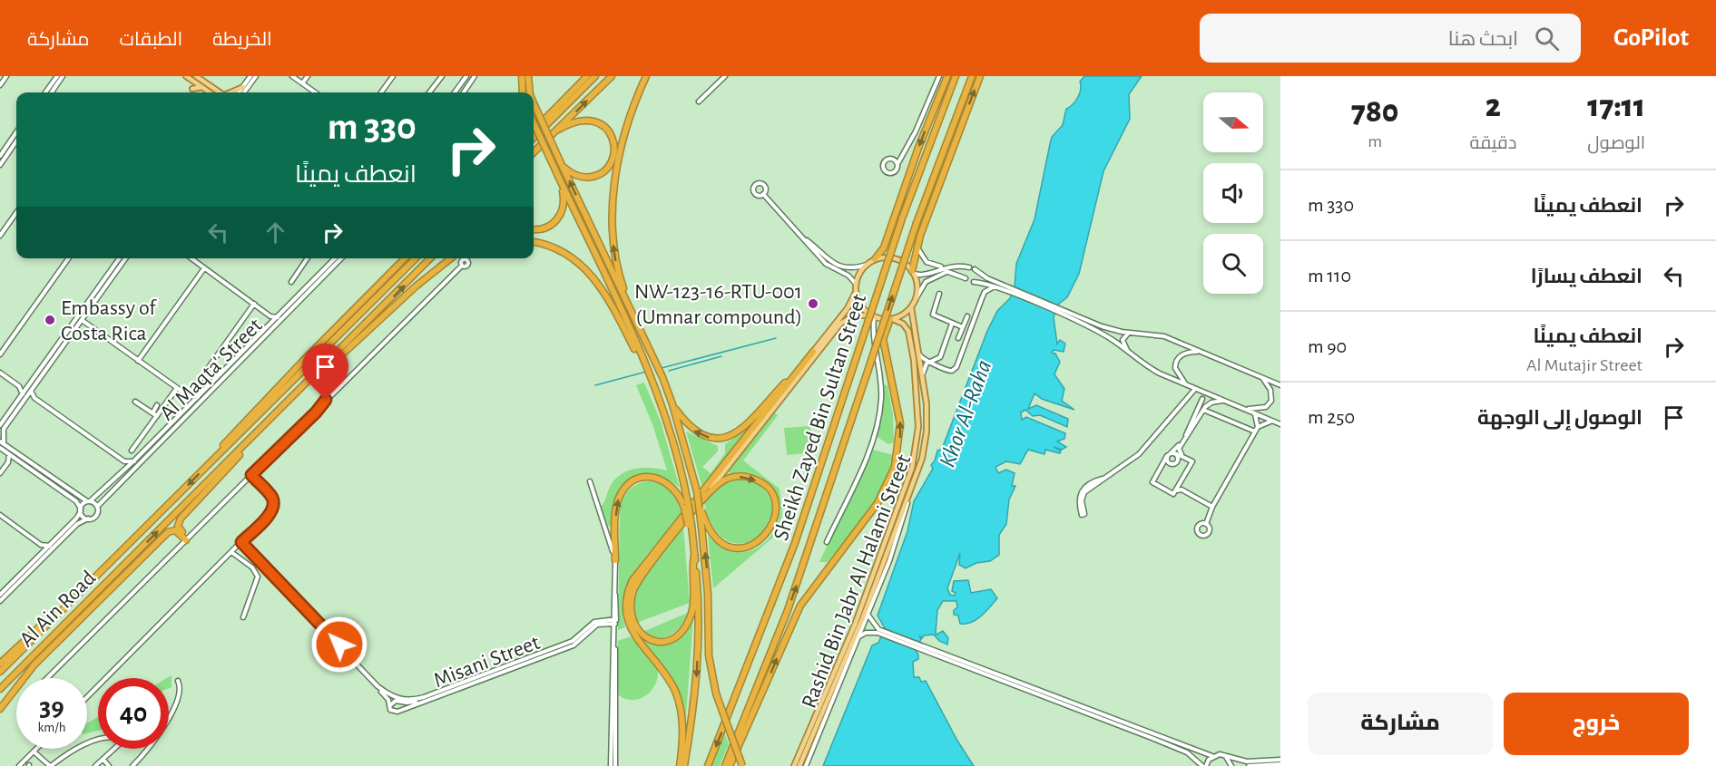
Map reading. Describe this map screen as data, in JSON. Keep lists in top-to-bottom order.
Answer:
{
  "streets": {
    "highway": ["Sheikh Zayed Bin Sultan Street", "Al Ain Road"],
    "main road": ["Rashid Bin Jabr Al Halami Street"],
    "street": ["Al Maqta' Street", "Misani Street"]
  },
  "water": ["Khor Al-Raha"],
  "places": ["NW-123-16-RTU-001 (Umnar compound)", "Embassy of Costa Rica"],
  "north": "right",
  "page": {
    "header": "GoPilot",
    "search": "ابحث هنا",
    "nav": ["الخريطة", "الطبقات", "مشاركة"],
    "eta": [
      "17:11",
      "الوصول",
      "2",
      "دقيقة",
      "780",
      "m"
    ],
    "turn": ["330 m", "انعطف يمينًا"],
    "list": [
      {
        "name": "انعطف يمينًا",
        "value": "330 m"
      },
      {
        "name": "انعطف يسارًا",
        "value": "110 m"
      },
      {
        "name": "انعطف يمينًا",
        "note": "Al Mutajir Street",
        "value": "90 m"
      },
      {
        "name": "الوصول إلى الوجهة",
        "value": "250 m"
      }
    ],
    "speed": "39 km/h",
    "limit": "40",
    "buttons": ["خروج", "مشاركة"]
  }
}
